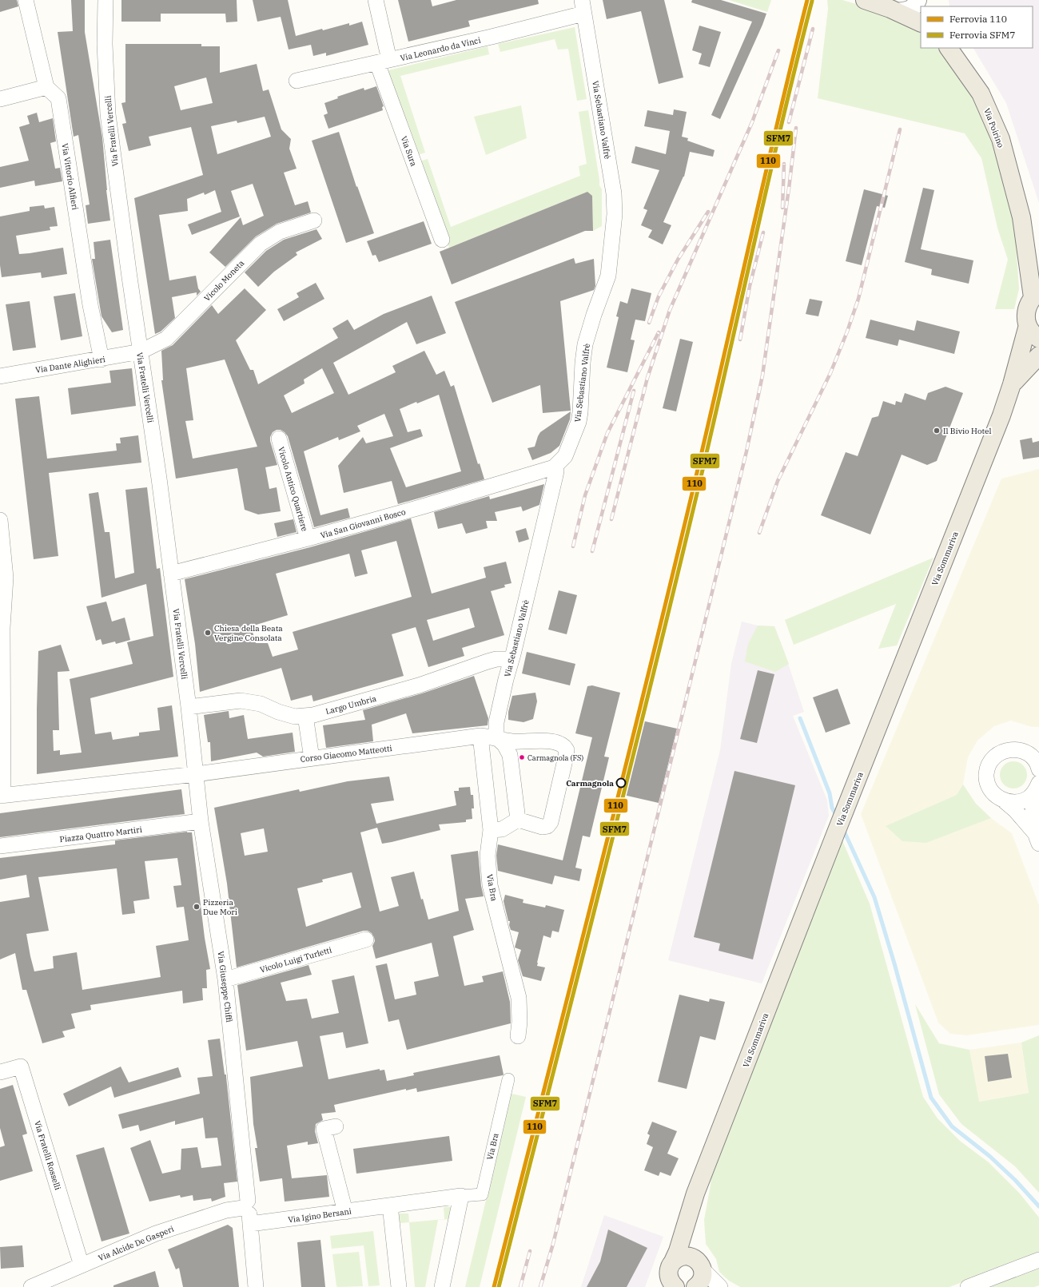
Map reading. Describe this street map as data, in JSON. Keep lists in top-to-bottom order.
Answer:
{
  "streets": {
    "main road": ["Via Poirino", "Via Sommariva"],
    "street": [
      "Via Leonardo da Vinci",
      "Via Sebastiano Valfrè",
      "Via Fratelli Vercelli",
      "Via Sura",
      "Via Vittorio Alfieri",
      "Vicolo Moneta",
      "Via Dante Alighieri",
      "Vicolo Antico Quartiere",
      "Via San Giovanni Bosco",
      "Largo Umbria",
      "Corso Giacomo Matteotti",
      "Piazza Quattro Martiri",
      "Via Bra",
      "Vicolo Luigi Turletti",
      "Via Giuseppe Chiffi",
      "Via Fratelli Rosselli",
      "Via Igino Bersani",
      "Via Alcide De Gasperi"
    ]
  },
  "crossings": [
    ["Via Leonardo da Vinci", "Via Sebastiano Valfrè"],
    ["Via Leonardo da Vinci", "Via Sura"],
    ["Via Sebastiano Valfrè", "Via San Giovanni Bosco"],
    ["Via Sebastiano Valfrè", "Largo Umbria"],
    ["Via Sebastiano Valfrè", "Corso Giacomo Matteotti"],
    ["Via Poirino", "Via Sommariva"],
    ["Via Fratelli Vercelli", "Vicolo Moneta"],
    ["Via Fratelli Vercelli", "Via Dante Alighieri"],
    ["Via Fratelli Vercelli", "Via San Giovanni Bosco"],
    ["Via Fratelli Vercelli", "Largo Umbria"],
    ["Via Fratelli Vercelli", "Corso Giacomo Matteotti"],
    ["Via Fratelli Vercelli", "Via Giuseppe Chiffi"],
    ["Via Vittorio Alfieri", "Via Dante Alighieri"],
    ["Vicolo Moneta", "Via Dante Alighieri"],
    ["Vicolo Antico Quartiere", "Via San Giovanni Bosco"],
    ["Corso Giacomo Matteotti", "Via Bra"],
    ["Corso Giacomo Matteotti", "Via Giuseppe Chiffi"],
    ["Piazza Quattro Martiri", "Via Giuseppe Chiffi"],
    ["Via Bra", "Via Igino Bersani"],
    ["Vicolo Luigi Turletti", "Via Giuseppe Chiffi"],
    ["Via Giuseppe Chiffi", "Via Igino Bersani"],
    ["Via Giuseppe Chiffi", "Via Alcide De Gasperi"],
    ["Via Fratelli Rosselli", "Via Alcide De Gasperi"],
    ["Via Igino Bersani", "Via Alcide De Gasperi"]
  ],
  "places": [
    "Il Bivio Hotel",
    "Chiesa della Beata Vergine Consolata",
    "Carmagnola (FS)",
    "Carmagnola",
    "Pizzeria Due Mori"
  ],
  "lines": ["rail line 110", "rail line SFM7"],
  "legend": ["Ferrovia 110", "Ferrovia SFM7"]
}
